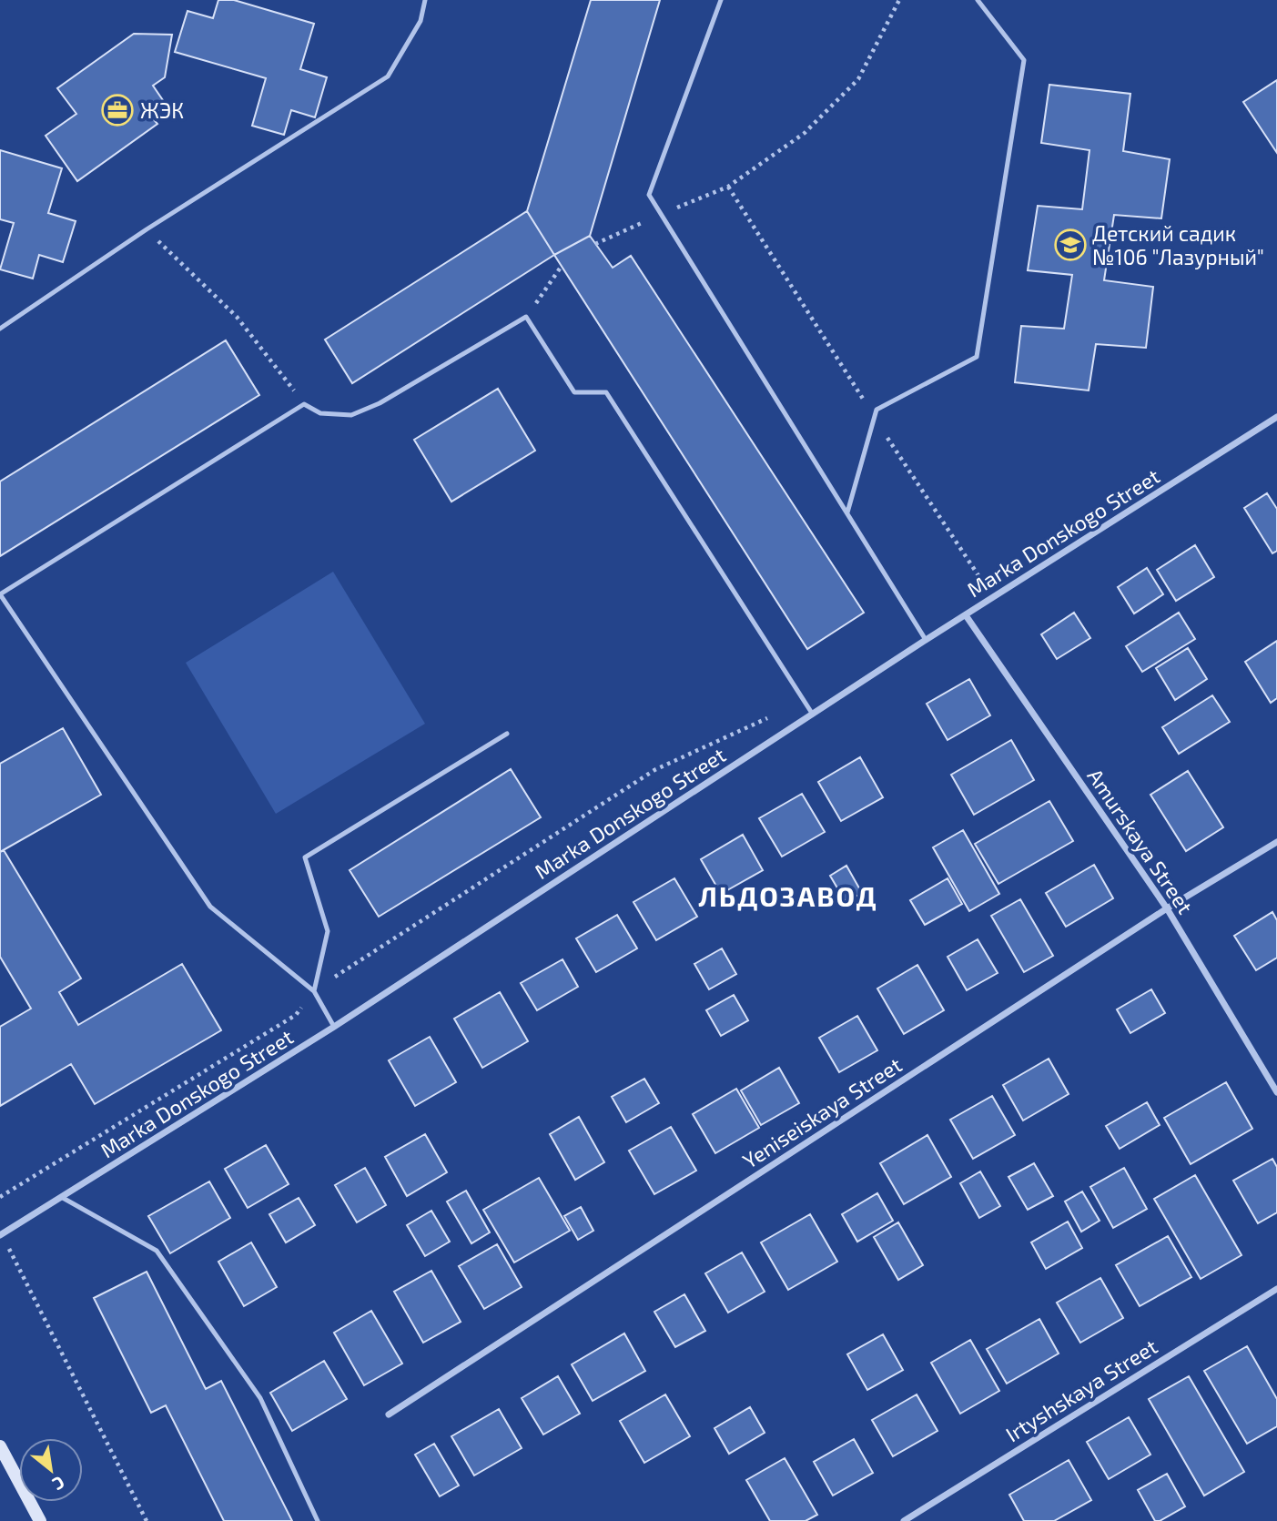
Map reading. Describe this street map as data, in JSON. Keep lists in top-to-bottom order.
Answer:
{
  "streets": {
    "street": [
      "Marka Donskogo Street",
      "Amurskaya Street",
      "Yeniseiskaya Street",
      "Irtyshskaya Street"
    ]
  },
  "crossings": [
    ["Marka Donskogo Street", "Amurskaya Street"],
    ["Amurskaya Street", "Yeniseiskaya Street"]
  ],
  "districts": ["ЛЬДОЗАВОД"],
  "places": {
    "office": ["ЖЭК"],
    "school or university": ["Детский садик №106 \"Лазурный\""]
  },
  "north": "bottom right"
}
